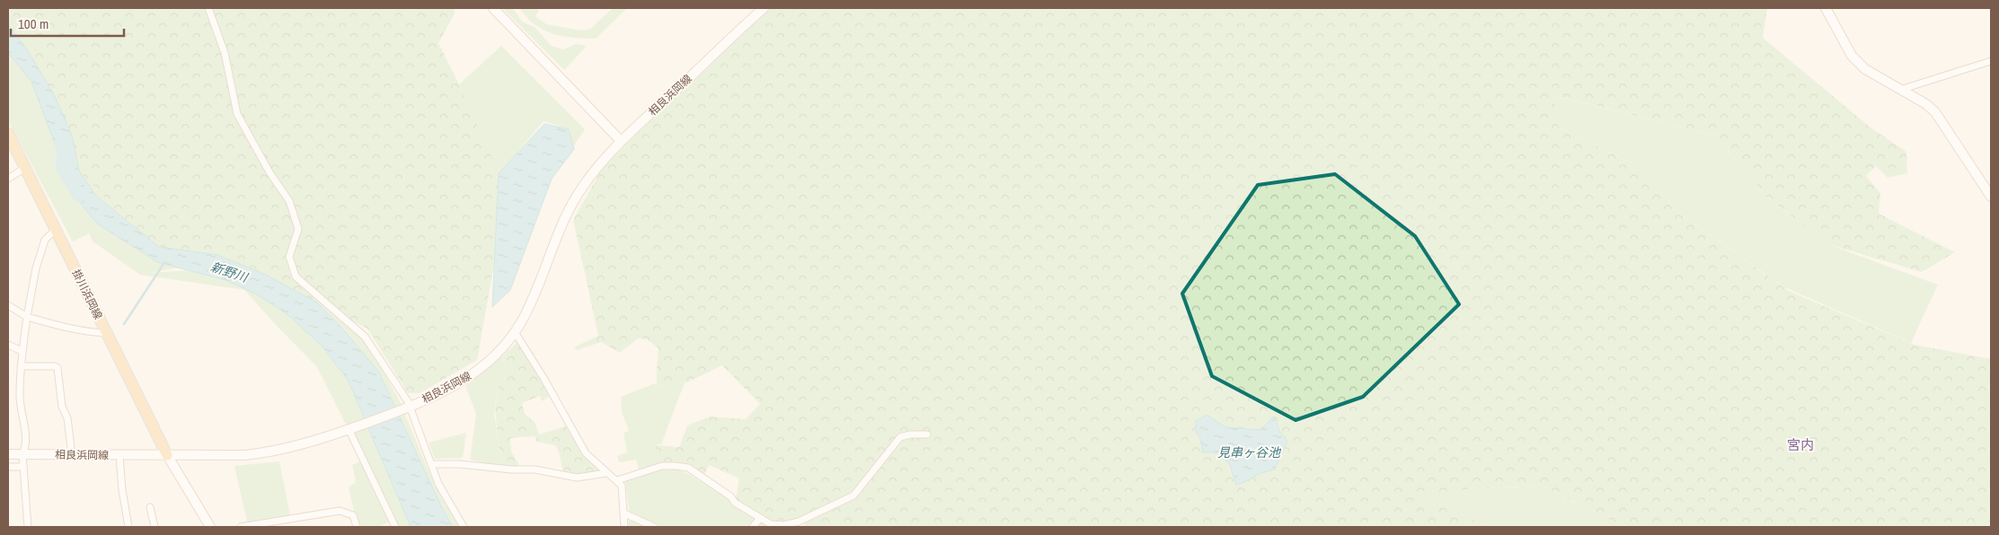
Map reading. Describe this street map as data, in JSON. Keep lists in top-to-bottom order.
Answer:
{
  "streets": {
    "main road": ["相良浜岡線", "掛川浜岡線"]
  },
  "crossings": [
    ["相良浜岡線", "掛川浜岡線"]
  ],
  "districts": ["宮内"],
  "water": ["新野川", "見串ヶ谷池"],
  "scale_bar": "100 m"
}
